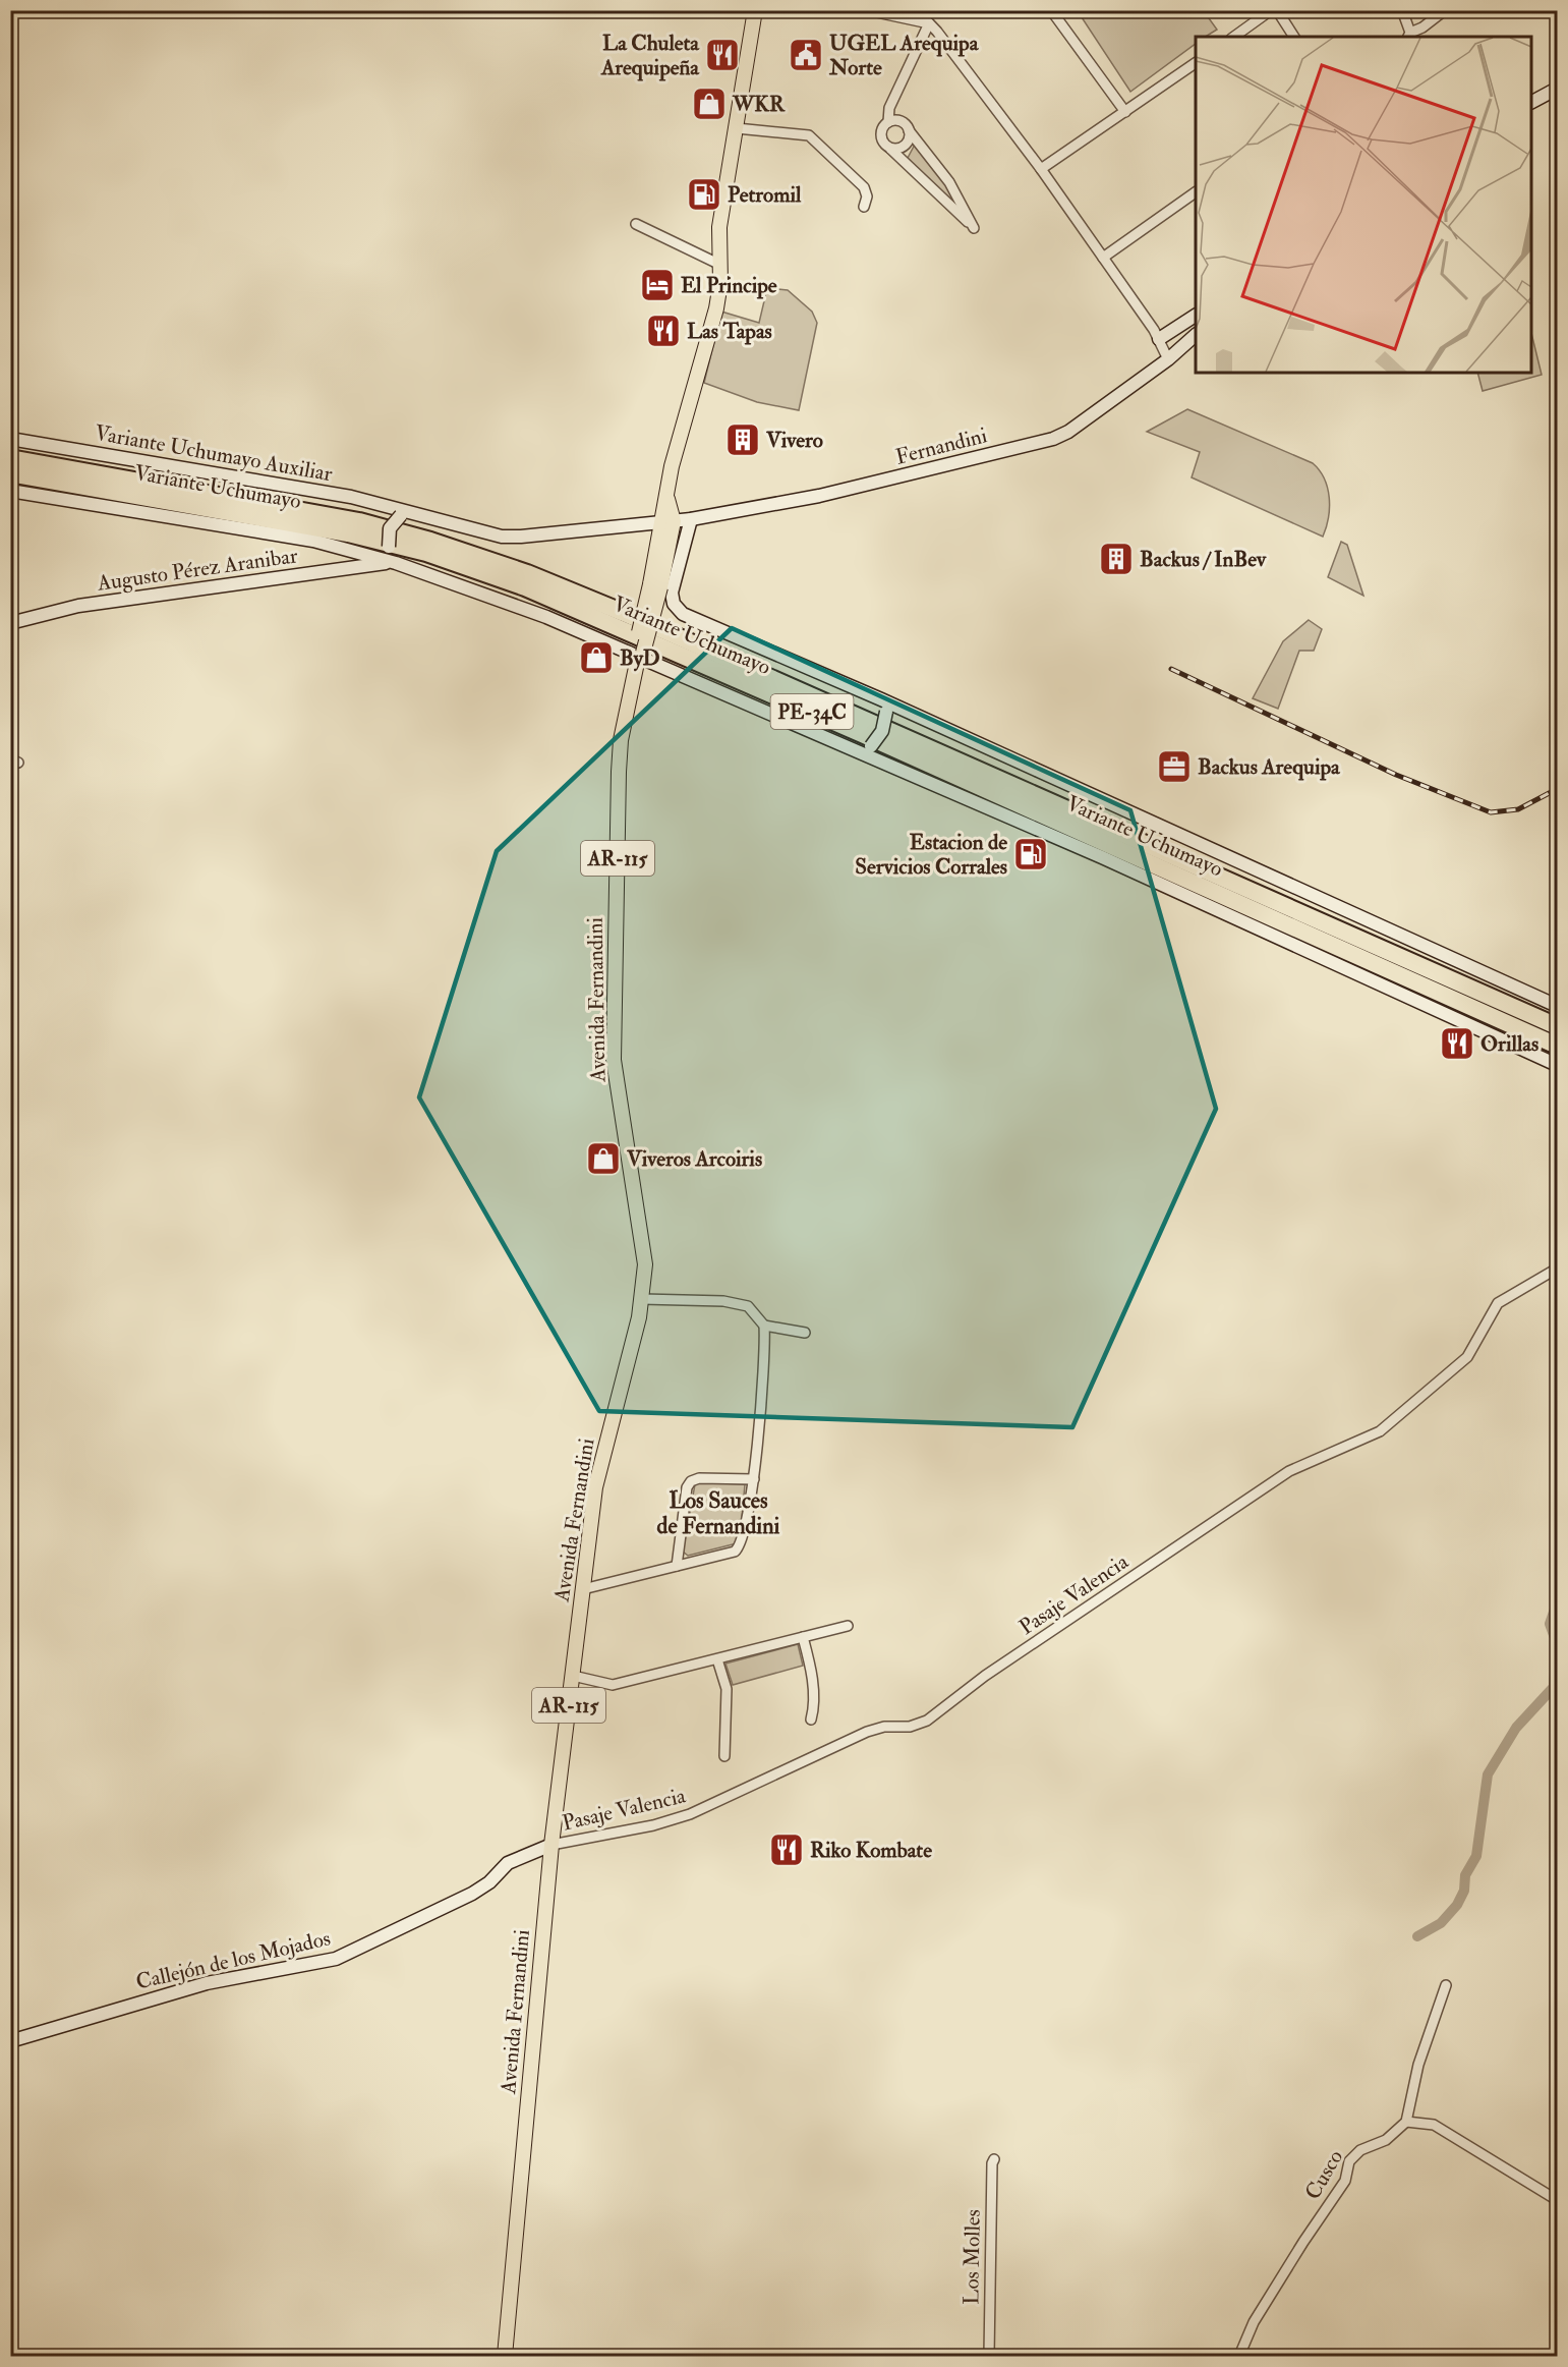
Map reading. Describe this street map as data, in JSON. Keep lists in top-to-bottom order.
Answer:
{
  "streets": {
    "highway": ["Variante Uchumayo", "PE-34C"],
    "main road": [
      "Fernandini",
      "Variante Uchumayo Auxiliar",
      "Augusto Pérez Aranibar",
      "AR-115",
      "Avenida Fernandini",
      "Callejón de los Mojados"
    ],
    "street": ["Pasaje Valencia", "Cusco", "Los Molles"]
  },
  "crossings": [
    ["Fernandini", "Variante Uchumayo"],
    ["Fernandini", "Avenida Fernandini"],
    ["Variante Uchumayo", "Augusto Pérez Aranibar"],
    ["Variante Uchumayo", "Avenida Fernandini"],
    ["Avenida Fernandini", "Pasaje Valencia"],
    ["Avenida Fernandini", "Callejón de los Mojados"],
    ["Pasaje Valencia", "Callejón de los Mojados"]
  ],
  "districts": ["Los Sauces de Fernandini"],
  "places": {
    "restaurant": [
      "La Chuleta Arequipeña",
      "Las Tapas",
      "Orillas",
      "Riko Kombate"
    ],
    "public building": ["UGEL Arequipa Norte"],
    "shop": ["WKR", "ByD", "Viveros Arcoiris"],
    "fuel station": ["Petromil", "Estacion de Servicios Corrales"],
    "hotel": ["El Principe"],
    "building": ["Vivero", "Backus / InBev"],
    "office": ["Backus Arequipa"]
  }
}
